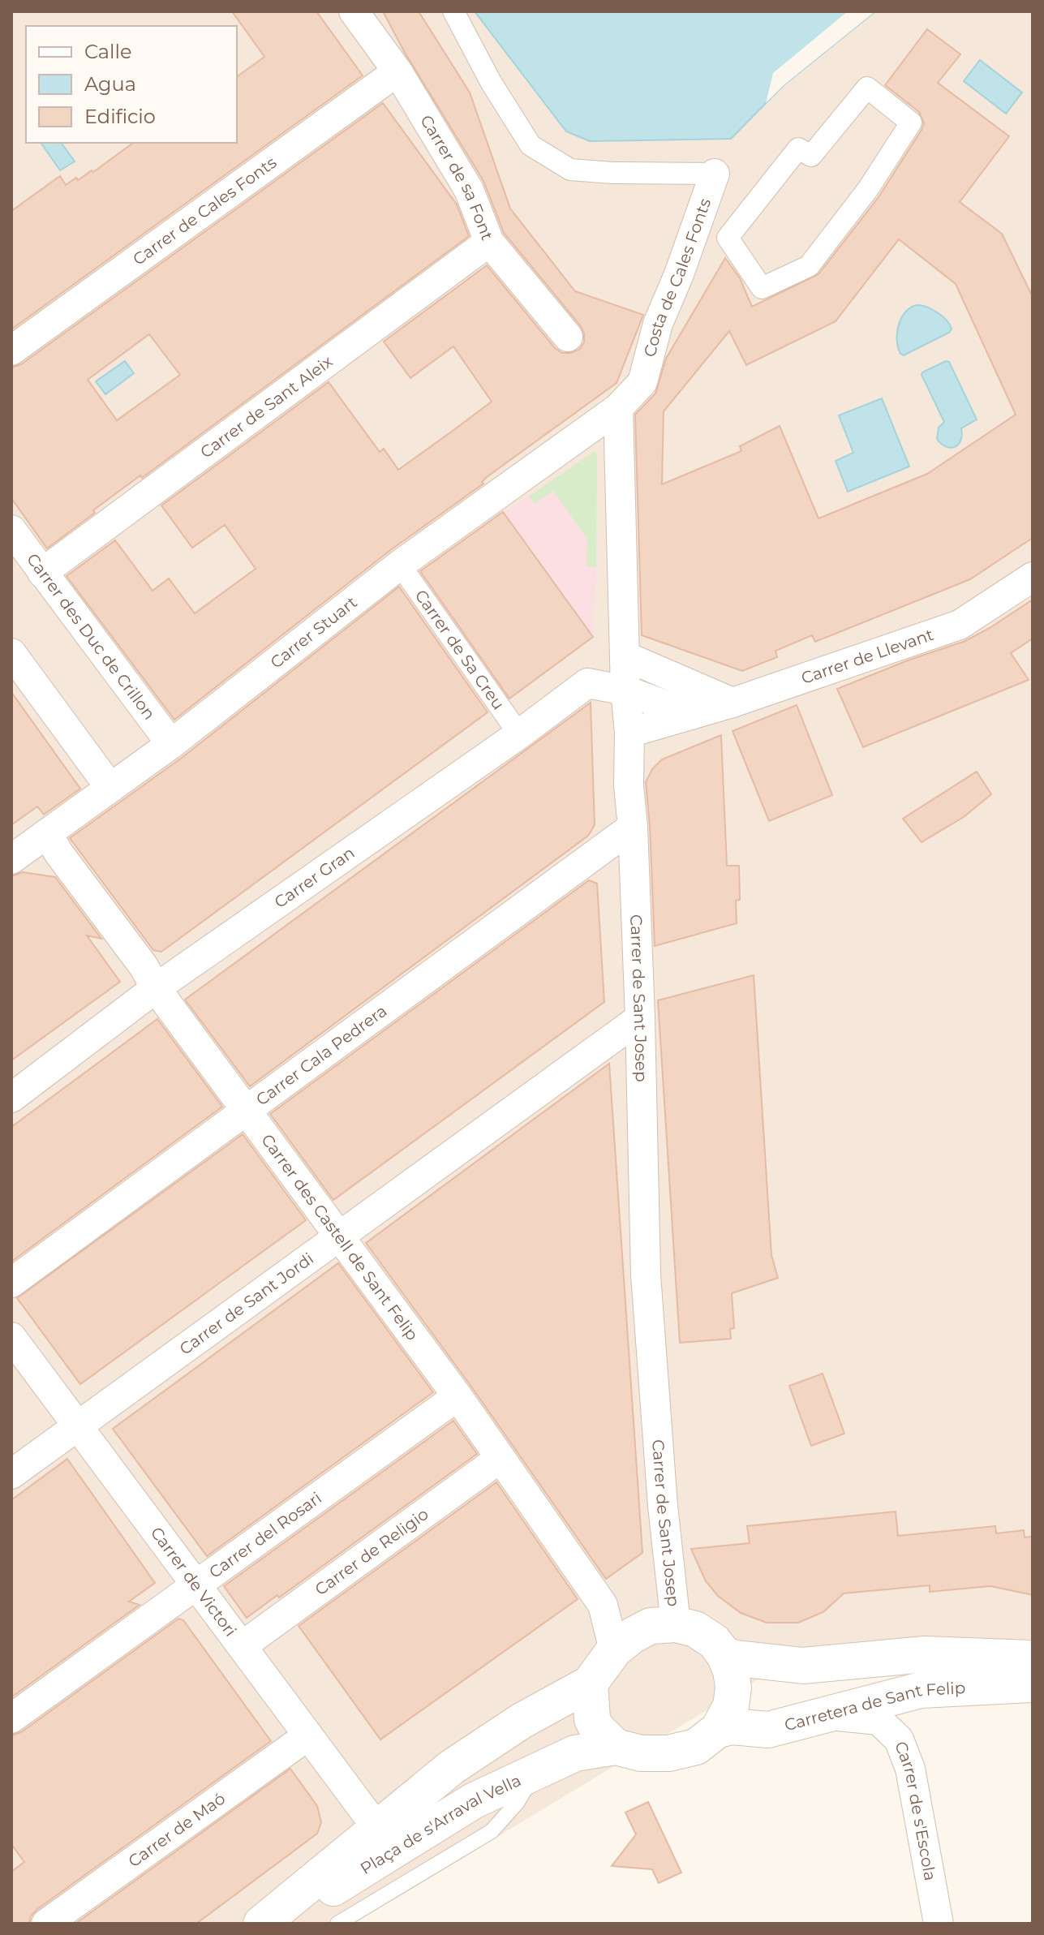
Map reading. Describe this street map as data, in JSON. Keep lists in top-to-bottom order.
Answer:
{
  "streets": {
    "main road": ["Carretera de Sant Felip", "Plaça de s'Arraval Vella"],
    "street": [
      "Carrer de sa Font",
      "Carrer de Cales Fonts",
      "Costa de Cales Fonts",
      "Carrer de Sant Aleix",
      "Carrer Stuart",
      "Carrer des Duc de Crillon",
      "Carrer de Sa Creu",
      "Carrer de Llevant",
      "Carrer Gran",
      "Carrer de Sant Josep",
      "Carrer Cala Pedrera",
      "Carrer des Castell de Sant Felip",
      "Carrer de Sant Jordi",
      "Carrer del Rosari",
      "Carrer de Religio",
      "Carrer de Victori",
      "Carrer de s'Escola",
      "Carrer de Maó"
    ]
  },
  "crossings": [
    ["Carrer de sa Font", "Carrer de Cales Fonts"],
    ["Carrer de sa Font", "Carrer de Sant Aleix"],
    ["Costa de Cales Fonts", "Carrer Stuart"],
    ["Costa de Cales Fonts", "Carrer de Sant Josep"],
    ["Carrer de Sant Aleix", "Carrer des Duc de Crillon"],
    ["Carrer Stuart", "Carrer des Duc de Crillon"],
    ["Carrer Stuart", "Carrer de Sa Creu"],
    ["Carrer Stuart", "Carrer de Sant Josep"],
    ["Carrer Stuart", "Carrer des Castell de Sant Felip"],
    ["Carrer de Sa Creu", "Carrer Gran"],
    ["Carrer de Llevant", "Carrer de Sant Josep"],
    ["Carrer Gran", "Carrer de Sant Josep"],
    ["Carrer Gran", "Carrer des Castell de Sant Felip"],
    ["Carrer de Sant Josep", "Carrer Cala Pedrera"],
    ["Carrer de Sant Josep", "Carrer des Castell de Sant Felip"],
    ["Carrer de Sant Josep", "Carrer de Sant Jordi"],
    ["Carrer de Sant Josep", "Carretera de Sant Felip"],
    ["Carrer de Sant Josep", "Plaça de s'Arraval Vella"],
    ["Carrer Cala Pedrera", "Carrer des Castell de Sant Felip"],
    ["Carrer des Castell de Sant Felip", "Carrer de Sant Jordi"],
    ["Carrer des Castell de Sant Felip", "Carrer del Rosari"],
    ["Carrer des Castell de Sant Felip", "Carrer de Religio"],
    ["Carrer des Castell de Sant Felip", "Carretera de Sant Felip"],
    ["Carrer des Castell de Sant Felip", "Plaça de s'Arraval Vella"],
    ["Carrer de Sant Jordi", "Carrer de Victori"],
    ["Carrer del Rosari", "Carrer de Victori"],
    ["Carrer de Religio", "Carrer de Victori"],
    ["Carrer de Victori", "Carrer de Maó"],
    ["Carretera de Sant Felip", "Carrer de s'Escola"],
    ["Carretera de Sant Felip", "Plaça de s'Arraval Vella"]
  ],
  "legend": ["Calle", "Agua", "Edificio"]
}
